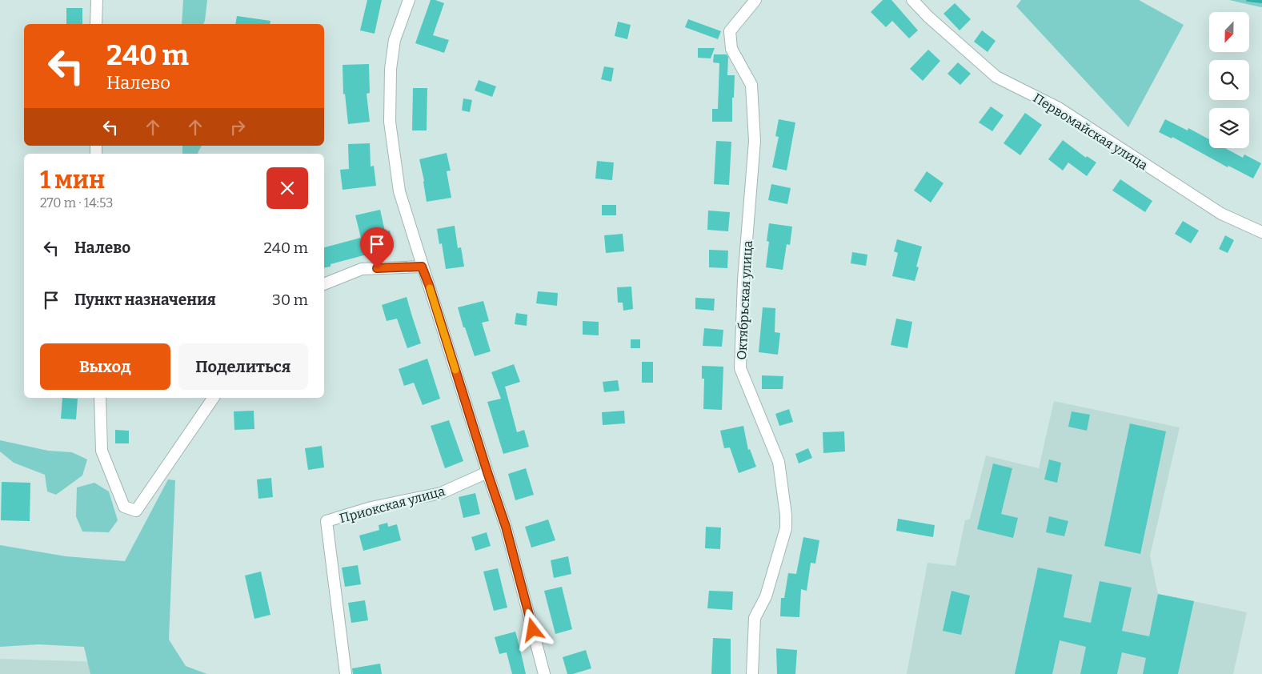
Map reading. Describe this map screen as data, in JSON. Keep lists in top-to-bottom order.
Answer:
{
  "streets": {
    "street": ["Первомайская улица", "Октябрьская улица", "Приокская улица"]
  },
  "north": "bottom",
  "page": {
    "turn": ["240 m", "Налево"],
    "heading": ["1 мин", "270 m · 14:53"],
    "list": [
      {
        "name": "Налево",
        "value": "240 m"
      },
      {
        "name": "Пункт назначения",
        "value": "30 m"
      }
    ],
    "buttons": ["Выход", "Поделиться"]
  }
}
